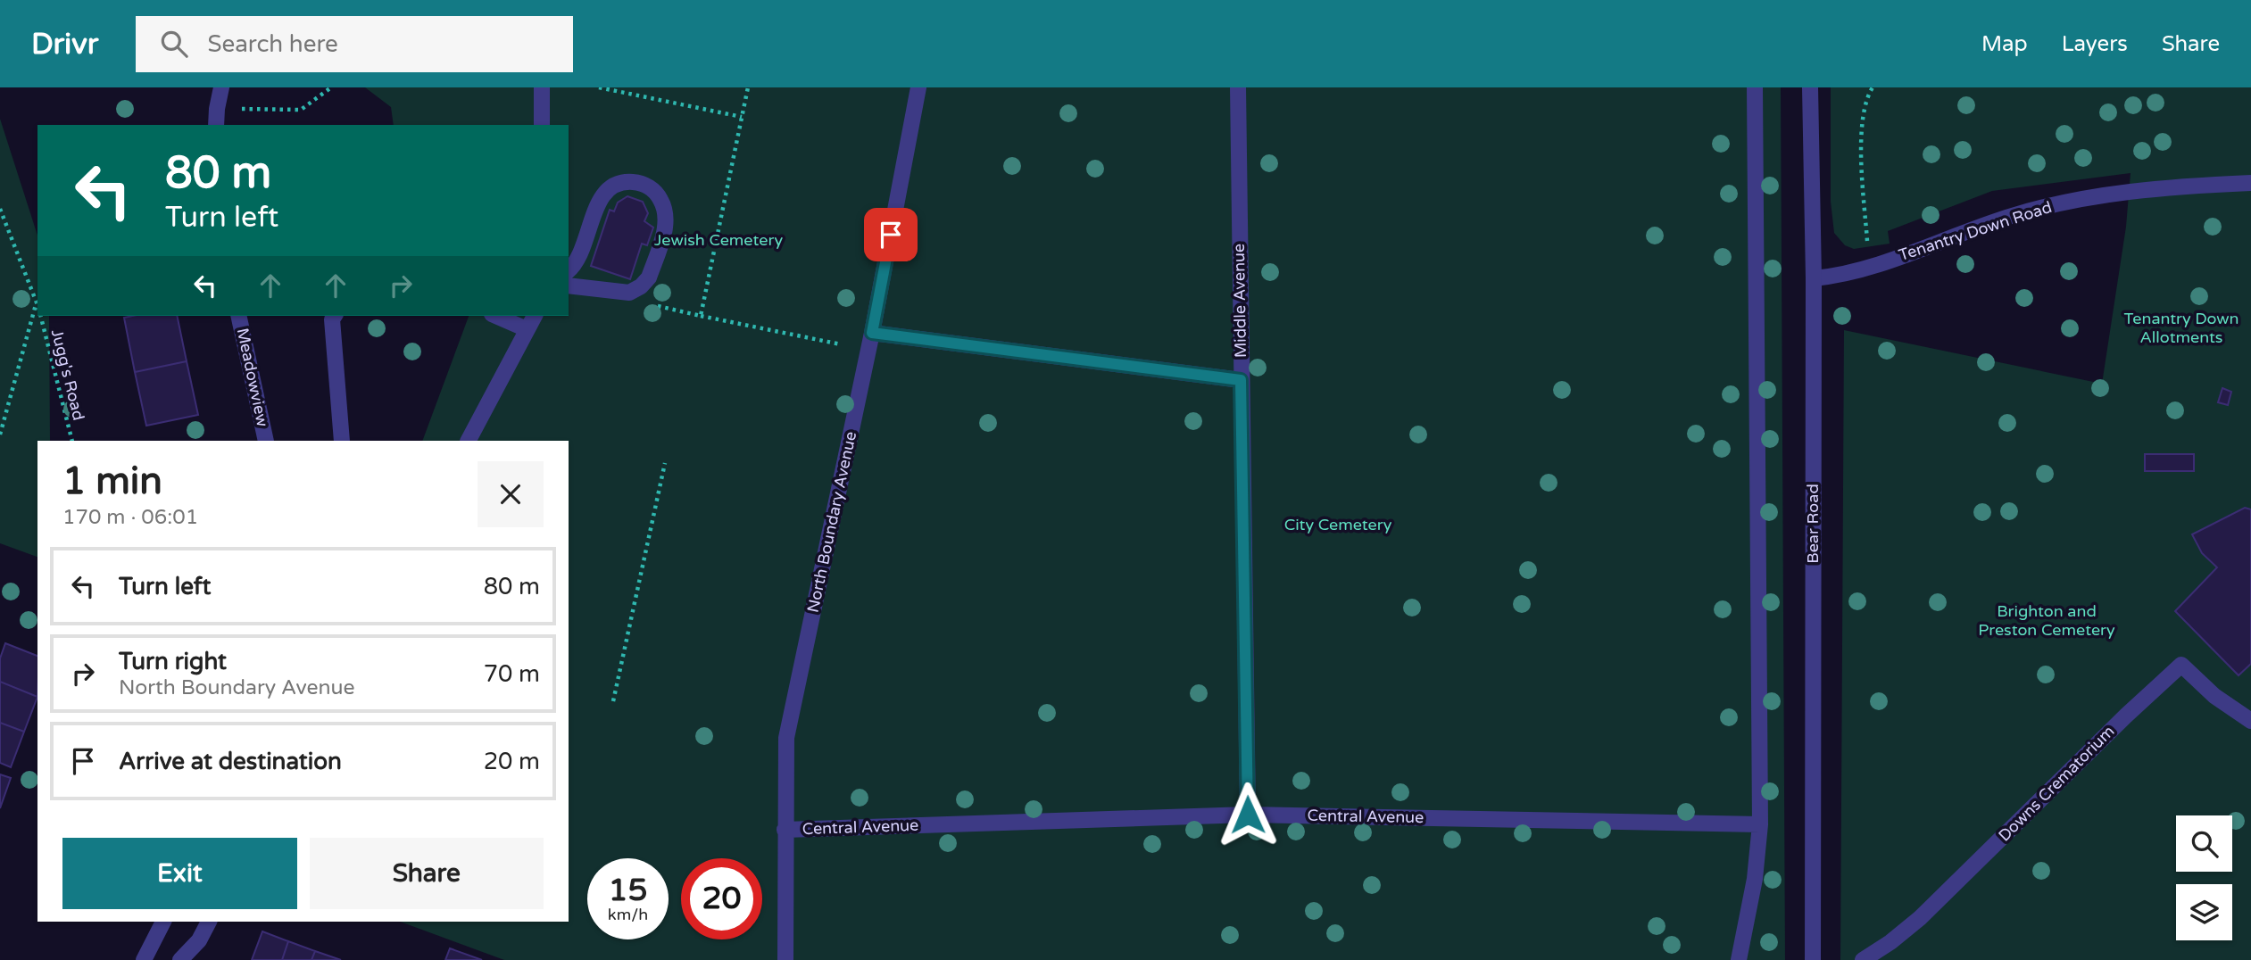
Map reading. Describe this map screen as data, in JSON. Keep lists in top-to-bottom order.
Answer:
{
  "streets": {
    "street": [
      "Tenantry Down Road",
      "Middle Avenue",
      "Meadowview",
      "North Boundary Avenue",
      "Bear Road",
      "Downs Crematorium",
      "Central Avenue"
    ],
    "path": ["Jugg's Road"]
  },
  "crossings": [
    ["Tenantry Down Road", "Bear Road"],
    ["Middle Avenue", "Central Avenue"],
    ["North Boundary Avenue", "Central Avenue"]
  ],
  "parks": [
    "Jewish Cemetery",
    "Tenantry Down Allotments",
    "City Cemetery",
    "Brighton and Preston Cemetery"
  ],
  "page": {
    "header": "Drivr",
    "search": "Search here",
    "nav": ["Map", "Layers", "Share"],
    "turn": ["80 m", "Turn left"],
    "heading": ["1 min", "170 m · 06:01"],
    "list": [
      {
        "name": "Turn left",
        "value": "80 m"
      },
      {
        "name": "Turn right",
        "note": "North Boundary Avenue",
        "value": "70 m"
      },
      {
        "name": "Arrive at destination",
        "value": "20 m"
      }
    ],
    "buttons": ["Exit", "Share"],
    "speed": "15 km/h",
    "limit": "20"
  }
}
